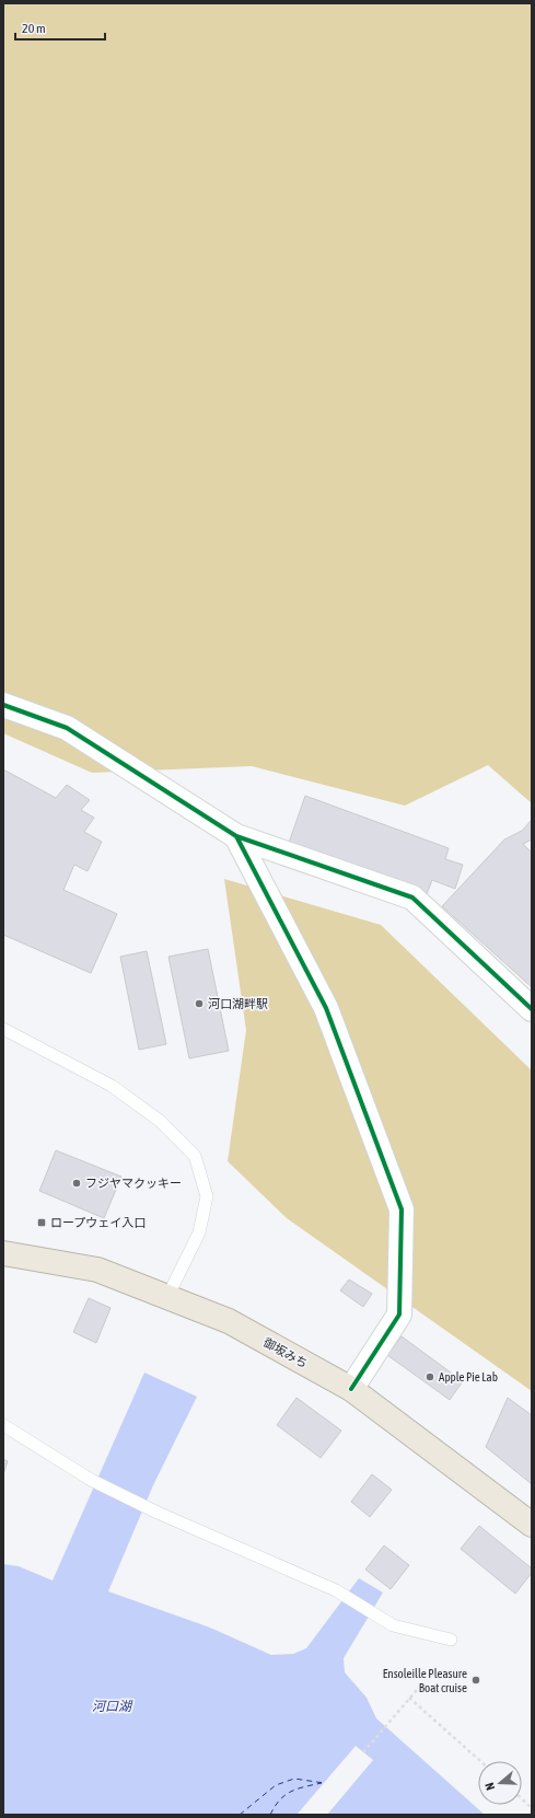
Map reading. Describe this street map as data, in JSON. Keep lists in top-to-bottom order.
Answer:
{
  "streets": {
    "highway": ["御坂みち"]
  },
  "water": ["河口湖"],
  "places": {
    "other": [
      "河口湖畔駅",
      "フジヤマクッキー",
      "Apple Pie Lab",
      "Ensoleille Pleasure Boat cruise"
    ],
    "transit": ["ロープウェイ入口"]
  },
  "scale_bar": "20 m",
  "north": "left"
}
